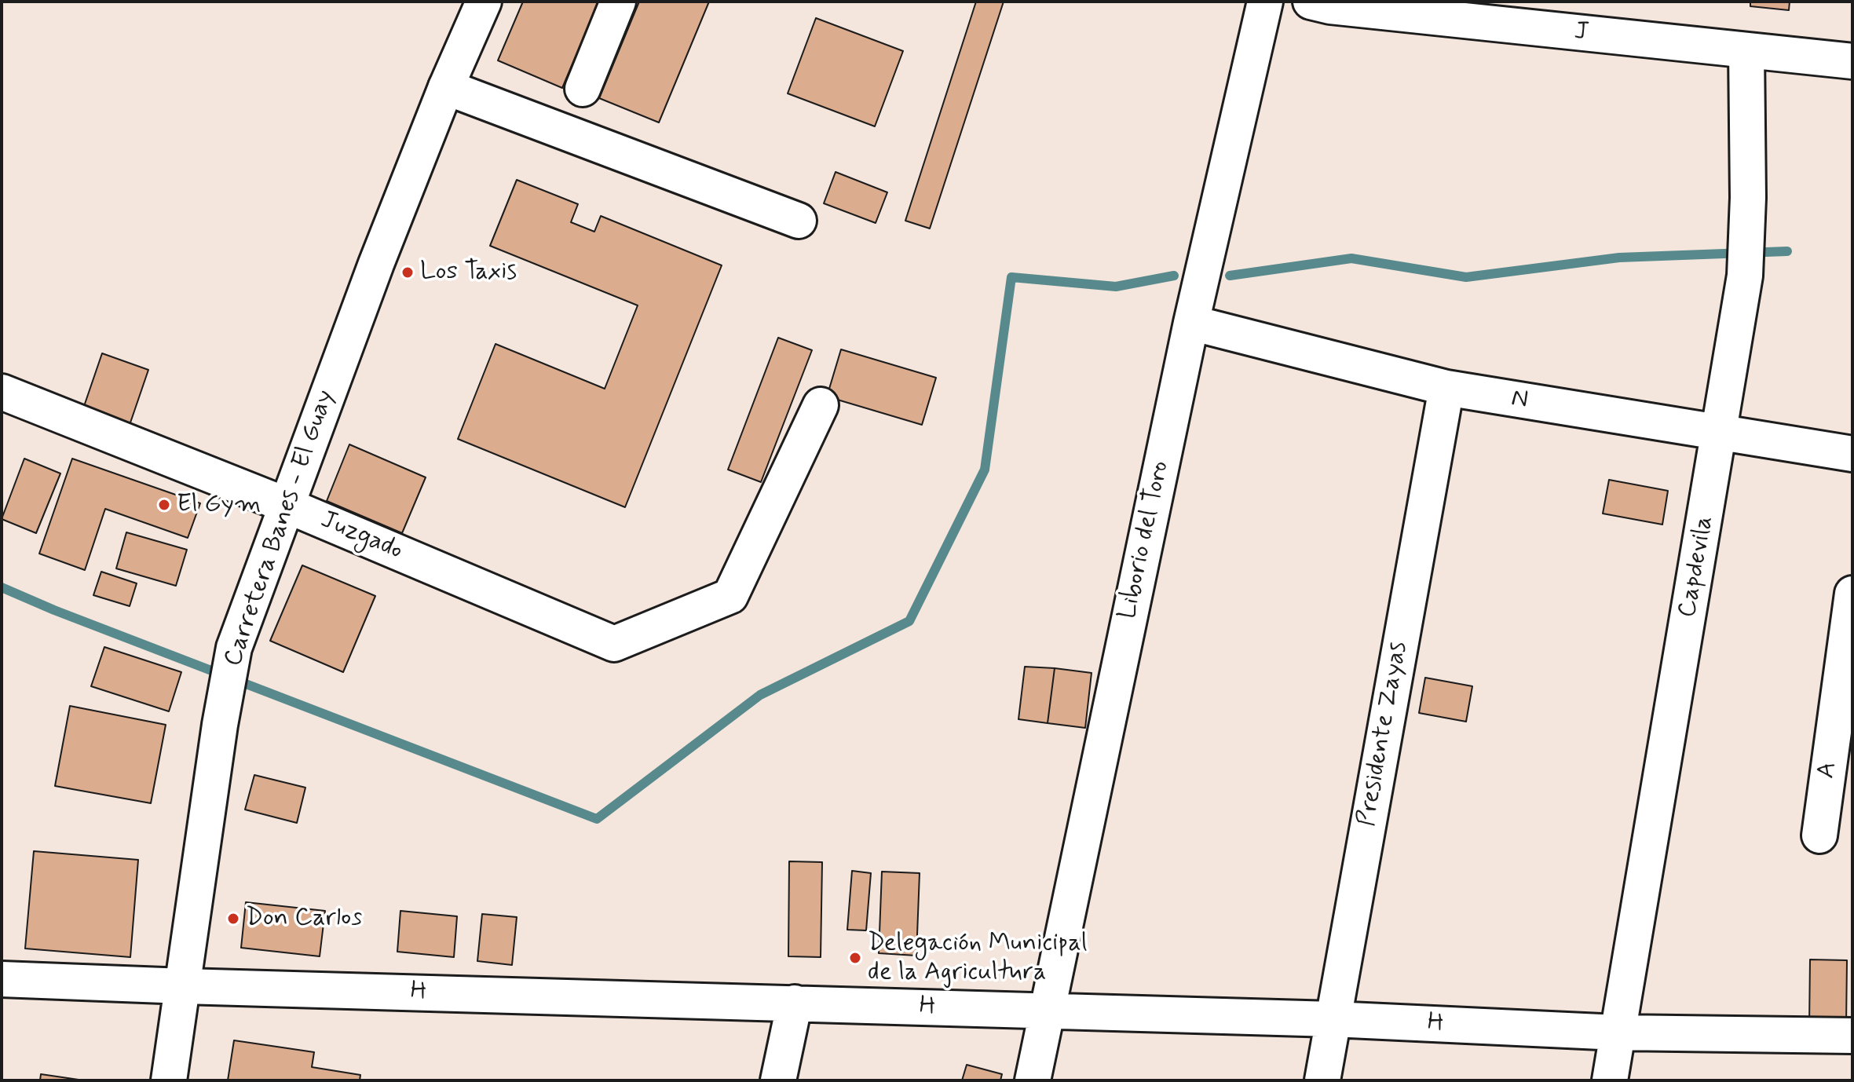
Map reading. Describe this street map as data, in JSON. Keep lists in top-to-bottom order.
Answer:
{
  "streets": {
    "street": [
      "J",
      "N",
      "Carretera Banes - El Guay",
      "Juzgado",
      "Liborio del Toro",
      "Capdevila",
      "Presidente Zayas",
      "A",
      "H"
    ]
  },
  "crossings": [
    ["J", "Capdevila"],
    ["N", "Liborio del Toro"],
    ["N", "Capdevila"],
    ["N", "Presidente Zayas"],
    ["Carretera Banes - El Guay", "Juzgado"],
    ["Carretera Banes - El Guay", "H"],
    ["Liborio del Toro", "H"],
    ["Capdevila", "H"],
    ["Presidente Zayas", "H"]
  ],
  "places": [
    "Los Taxis",
    "El Gym",
    "Don Carlos",
    "Delegación Municipal de la Agricultura"
  ]
}
